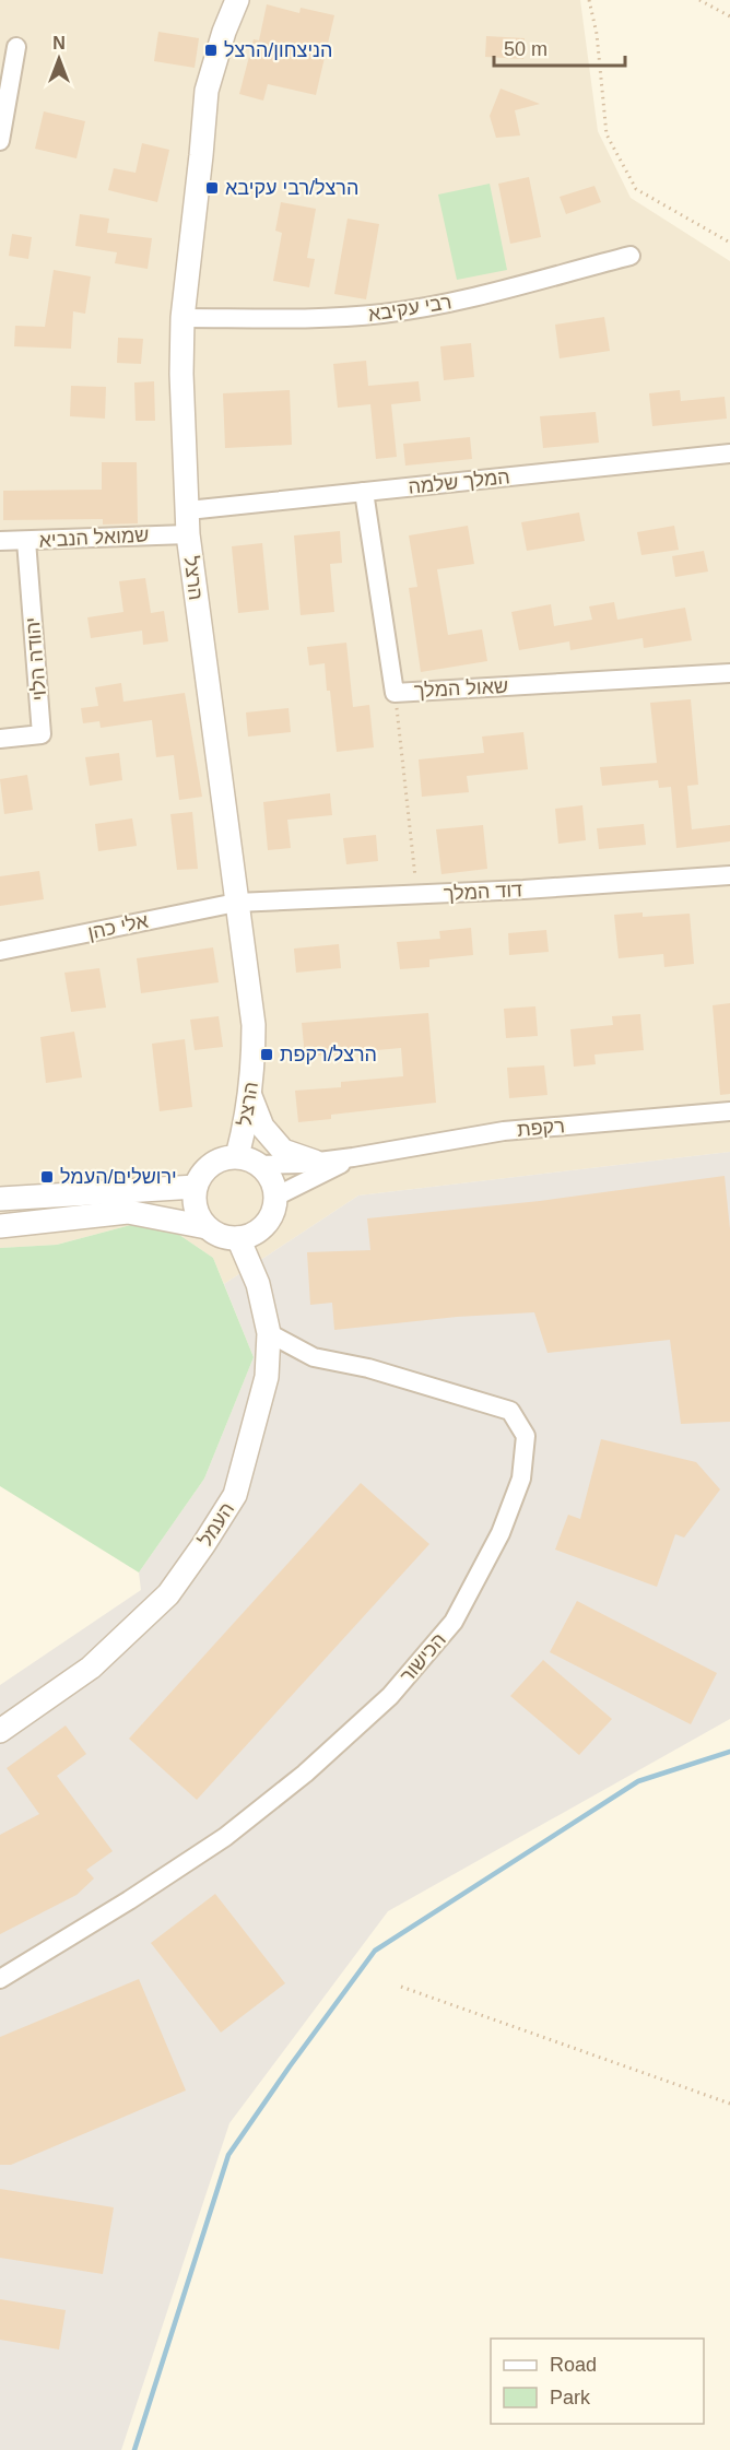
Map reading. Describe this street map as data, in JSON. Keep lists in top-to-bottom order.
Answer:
{
  "streets": {
    "street": [
      "רבי עקיבא",
      "המלך שלמה",
      "שמואל הנביא",
      "הרצל",
      "יהודה הלוי",
      "שאול המלך",
      "דוד המלך",
      "אלי כהן",
      "רקפת",
      "העמל",
      "הכישור"
    ]
  },
  "crossings": [
    ["רבי עקיבא", "הרצל"],
    ["המלך שלמה", "הרצל"],
    ["המלך שלמה", "שאול המלך"],
    ["שמואל הנביא", "הרצל"],
    ["שמואל הנביא", "יהודה הלוי"],
    ["הרצל", "דוד המלך"],
    ["הרצל", "אלי כהן"],
    ["הרצל", "רקפת"],
    ["הרצל", "העמל"],
    ["דוד המלך", "אלי כהן"],
    ["רקפת", "העמל"],
    ["העמל", "הכישור"]
  ],
  "places": {
    "transit": [
      "הניצחון/הרצל",
      "הרצל/רבי עקיבא",
      "הרצל/רקפת",
      "ירושלים/העמל"
    ]
  },
  "legend": ["Road", "Park"],
  "scale_bar": "50 m",
  "north": "top"
}
